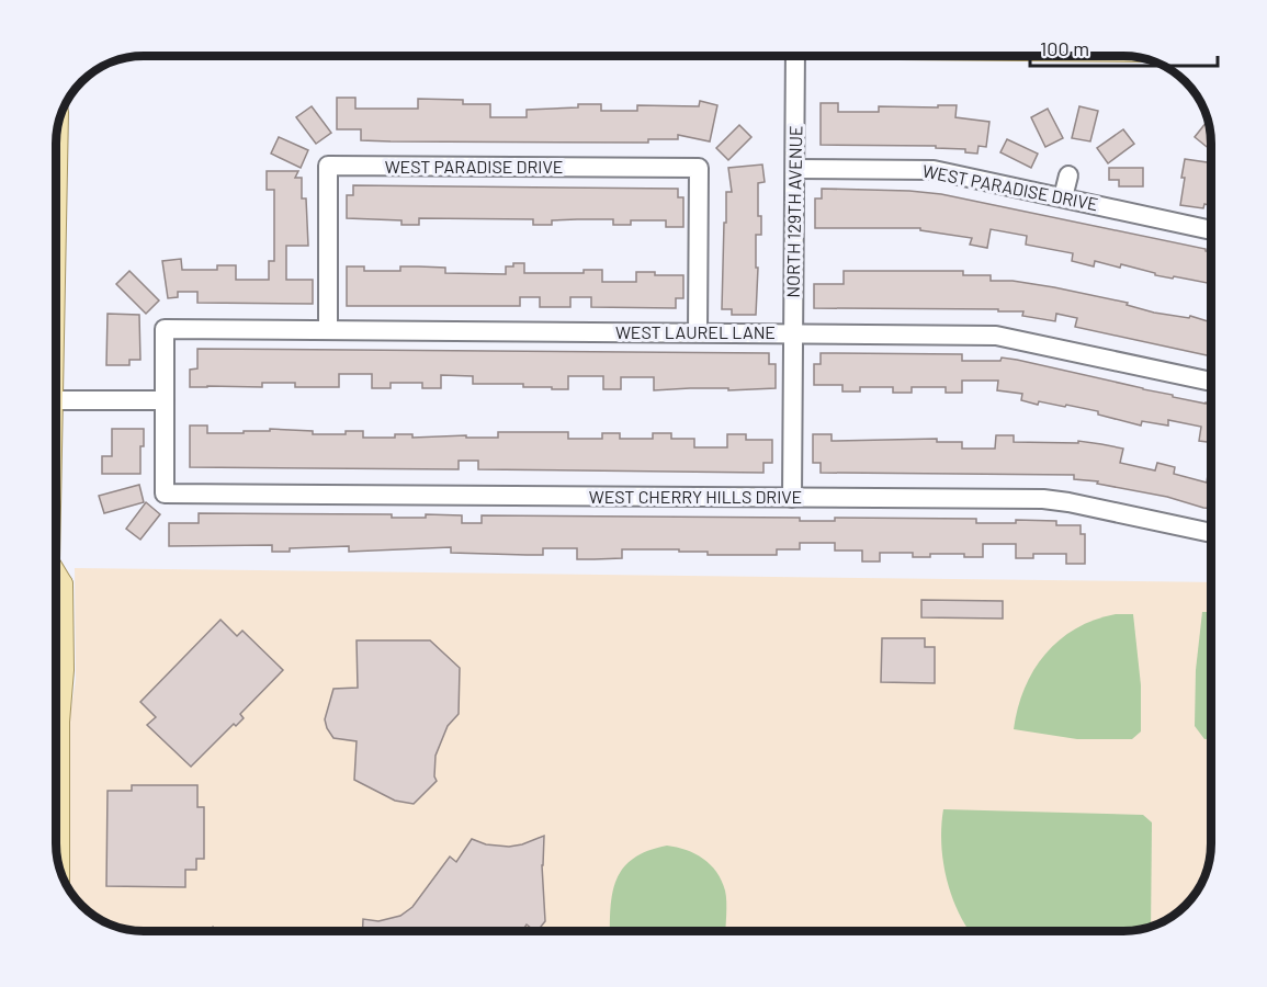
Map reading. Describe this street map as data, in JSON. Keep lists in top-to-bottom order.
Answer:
{
  "streets": {
    "street": [
      "WEST PARADISE DRIVE",
      "NORTH 129TH AVENUE",
      "WEST LAUREL LANE",
      "WEST CHERRY HILLS DRIVE"
    ]
  },
  "crossings": [
    ["WEST PARADISE DRIVE", "NORTH 129TH AVENUE"],
    ["WEST PARADISE DRIVE", "WEST LAUREL LANE"],
    ["NORTH 129TH AVENUE", "WEST LAUREL LANE"],
    ["NORTH 129TH AVENUE", "WEST CHERRY HILLS DRIVE"],
    ["WEST LAUREL LANE", "WEST CHERRY HILLS DRIVE"]
  ],
  "scale_bar": "100 m"
}
